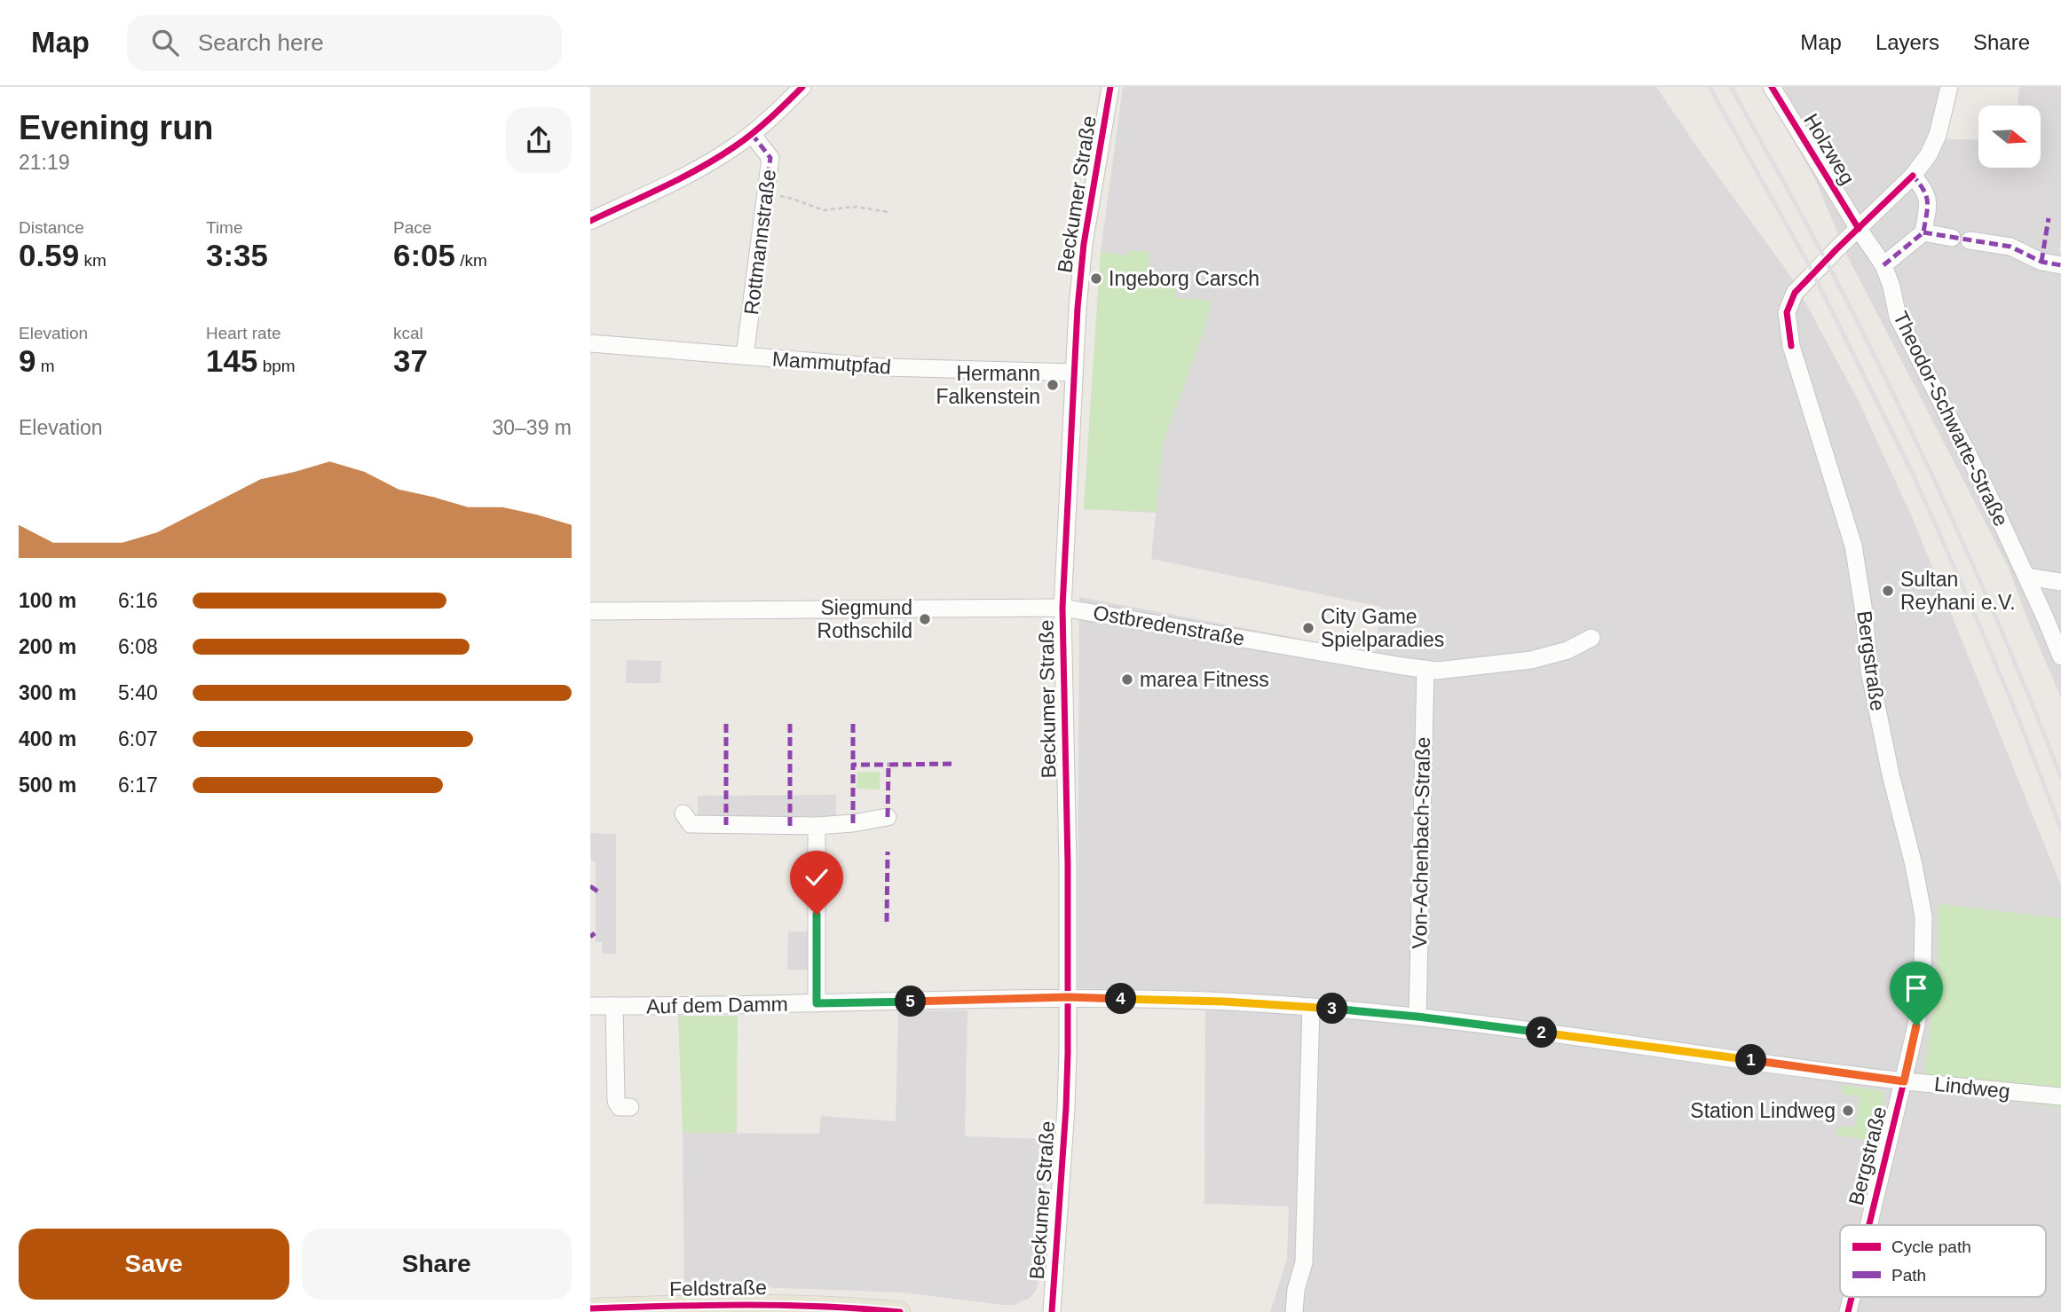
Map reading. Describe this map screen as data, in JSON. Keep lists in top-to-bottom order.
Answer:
{
  "streets": {
    "main road": ["Feldstraße"],
    "street": [
      "Holzweg",
      "Beckumer Straße",
      "Rottmannstraße",
      "Mammutpfad",
      "Theodor-Schwarte-Straße",
      "Ostbredenstraße",
      "Bergstraße",
      "Von-Achenbach-Straße",
      "Auf dem Damm",
      "Lindweg"
    ]
  },
  "crossings": [
    ["Holzweg", "Theodor-Schwarte-Straße"],
    ["Holzweg", "Bergstraße"],
    ["Beckumer Straße", "Mammutpfad"],
    ["Beckumer Straße", "Ostbredenstraße"],
    ["Beckumer Straße", "Auf dem Damm"],
    ["Beckumer Straße", "Lindweg"],
    ["Rottmannstraße", "Mammutpfad"],
    ["Theodor-Schwarte-Straße", "Bergstraße"],
    ["Ostbredenstraße", "Von-Achenbach-Straße"],
    ["Bergstraße", "Lindweg"],
    ["Von-Achenbach-Straße", "Lindweg"],
    ["Auf dem Damm", "Lindweg"]
  ],
  "places": [
    "Ingeborg Carsch",
    "Hermann Falkenstein",
    "Sultan Reyhani e.V.",
    "Siegmund Rothschild",
    "City Game Spielparadies",
    "marea Fitness",
    "Station Lindweg"
  ],
  "legend": ["Cycle path", "Path"],
  "north": "right",
  "page": {
    "header": "Map",
    "search": "Search here",
    "nav": ["Map", "Layers", "Share"],
    "heading": ["Evening run", "21:19"],
    "stats": [
      ["Distance", "0.59 km"],
      ["Time", "3:35"],
      ["Pace", "6:05 /km"],
      ["Elevation", "9 m"],
      ["Heart rate", "145 bpm"],
      ["kcal", "37"]
    ],
    "chart": ["Elevation", "30–39 m"],
    "list": [
      {
        "name": "100 m",
        "note": "6:16"
      },
      {
        "name": "200 m",
        "note": "6:08"
      },
      {
        "name": "300 m",
        "note": "5:40"
      },
      {
        "name": "400 m",
        "note": "6:07"
      },
      {
        "name": "500 m",
        "note": "6:17"
      }
    ],
    "pins": [
      "4",
      "5",
      "3",
      "2",
      "1"
    ],
    "buttons": ["Save", "Share"]
  }
}
